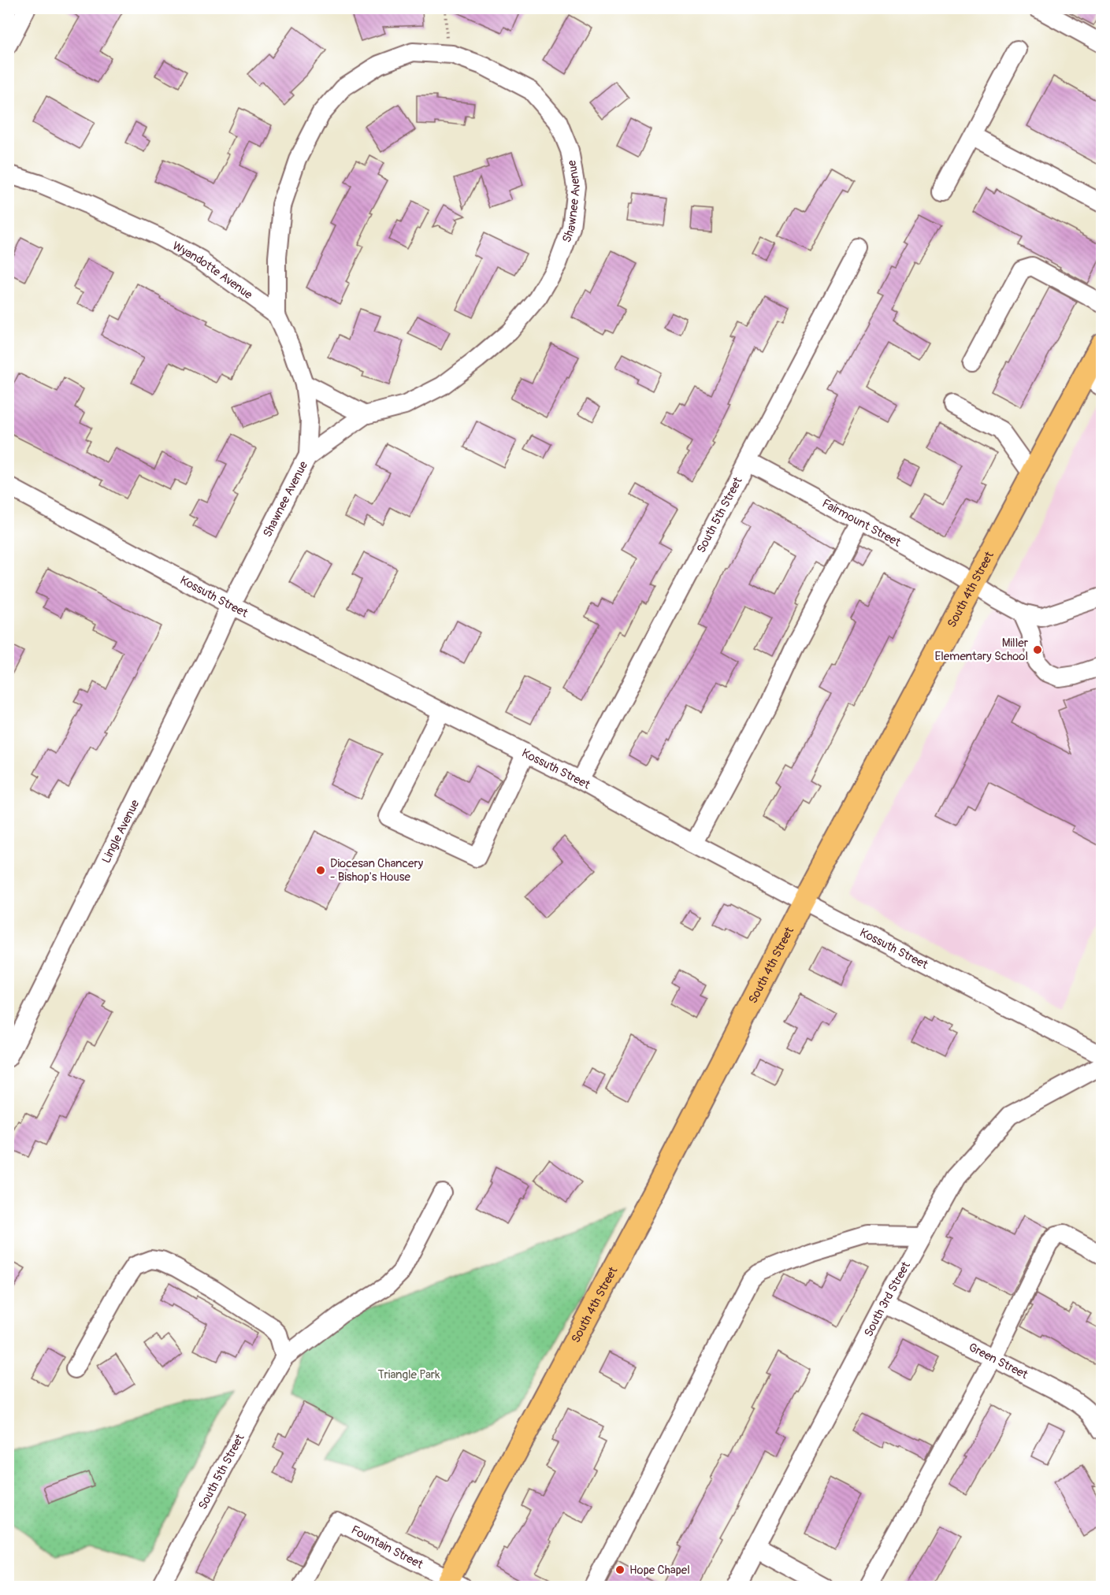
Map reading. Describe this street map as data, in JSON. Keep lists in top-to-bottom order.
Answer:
{
  "streets": {
    "main road": ["South 4th Street"],
    "street": [
      "Shawnee Avenue",
      "Wyandotte Avenue",
      "South 5th Street",
      "Fairmount Street",
      "Kossuth Street",
      "Lingle Avenue",
      "South 3rd Street",
      "Green Street",
      "Fountain Street"
    ]
  },
  "crossings": [
    ["Shawnee Avenue", "Wyandotte Avenue"],
    ["Shawnee Avenue", "Kossuth Street"],
    ["Shawnee Avenue", "Lingle Avenue"],
    ["South 5th Street", "Fairmount Street"],
    ["South 5th Street", "Kossuth Street"],
    ["Fairmount Street", "South 4th Street"],
    ["South 4th Street", "Kossuth Street"],
    ["South 4th Street", "Fountain Street"],
    ["Kossuth Street", "Lingle Avenue"],
    ["South 3rd Street", "Green Street"]
  ],
  "parks": ["Triangle Park"],
  "places": ["Miller Elementary School", "Diocesan Chancery - Bishop's House", "Hope Chapel"]
}
